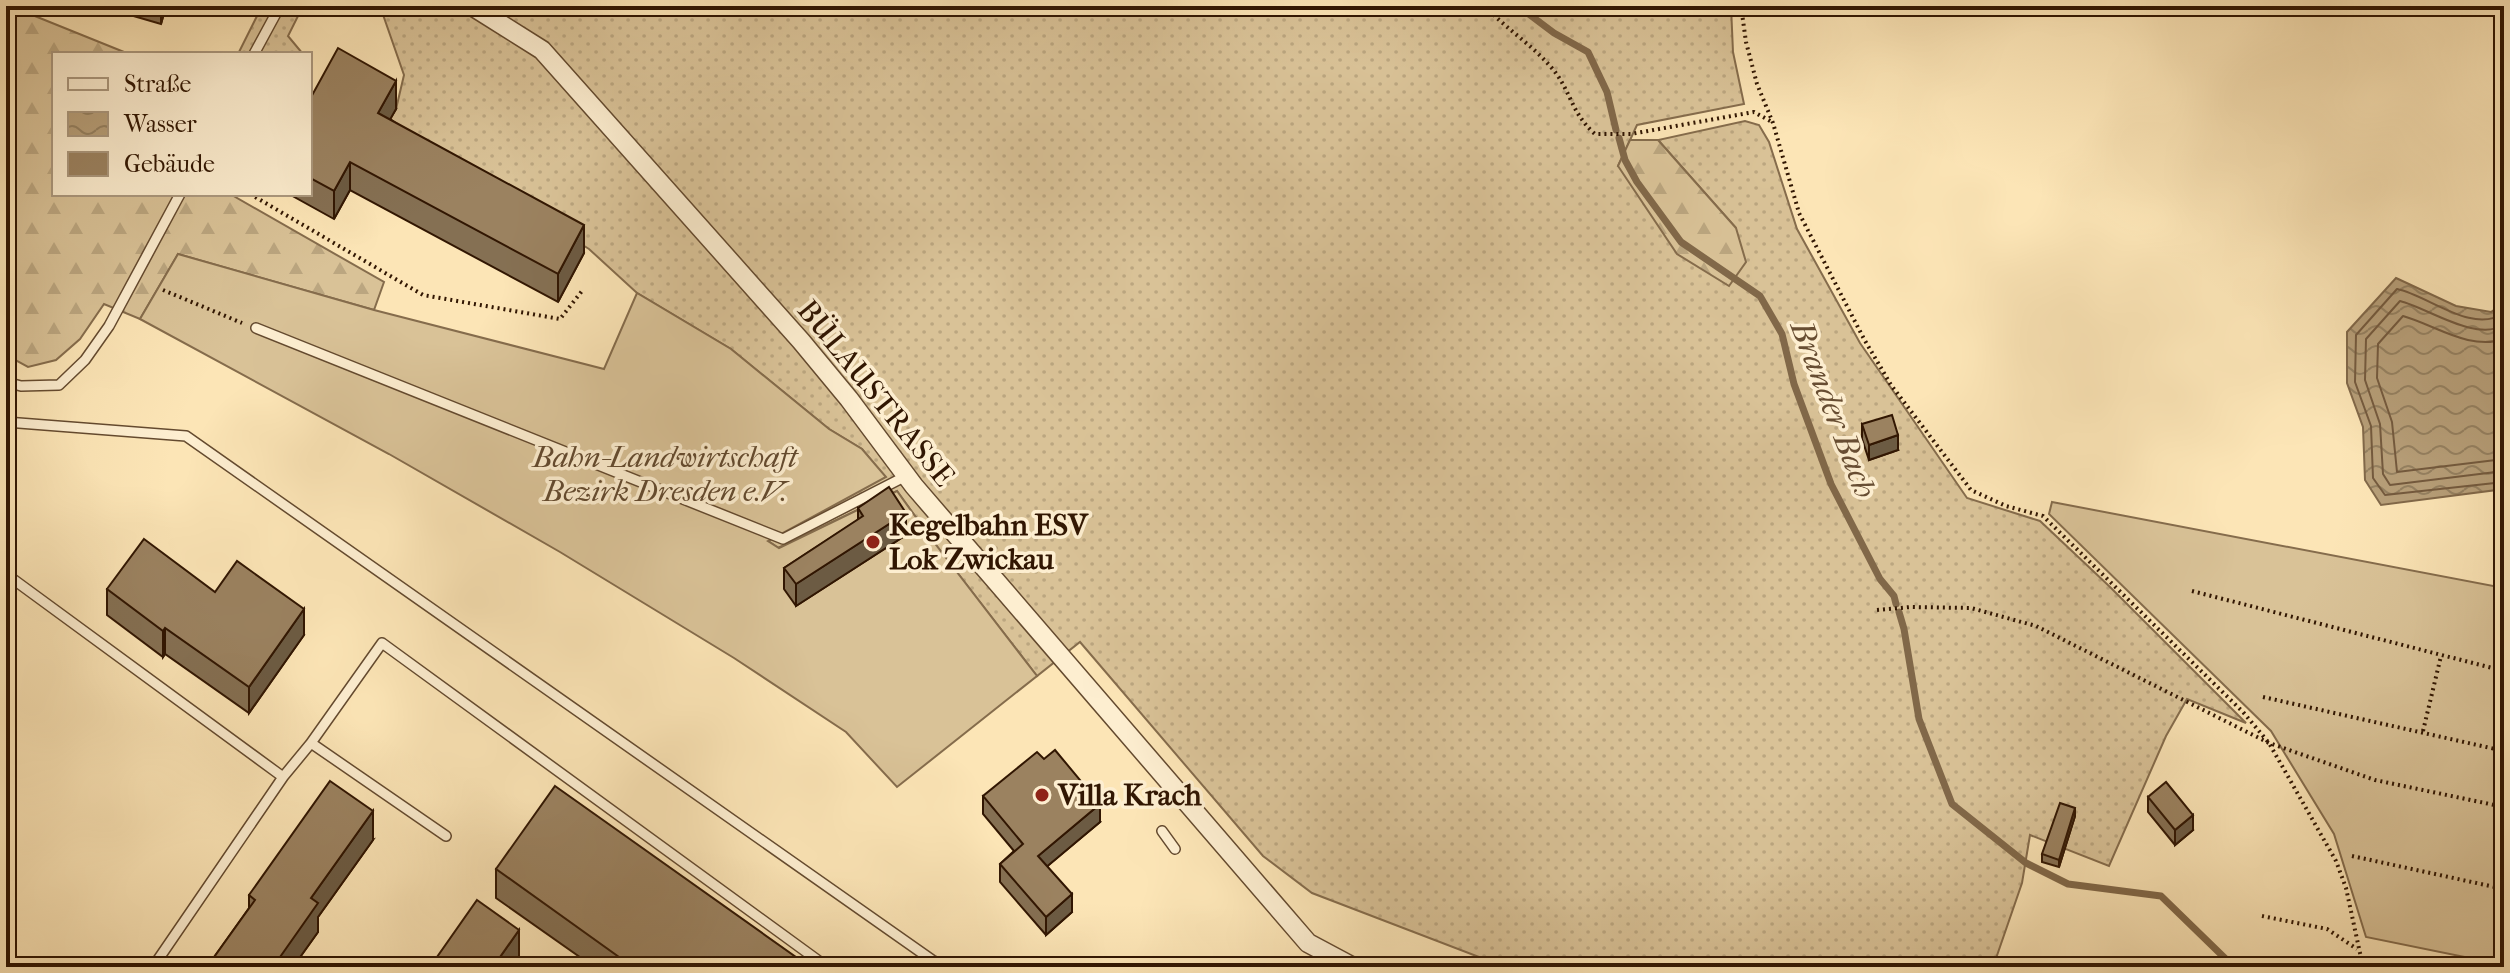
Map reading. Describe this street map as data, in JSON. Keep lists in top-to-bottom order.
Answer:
{
  "streets": {
    "street": ["BÜLAUSTRASSE"]
  },
  "water": ["Brander Bach"],
  "parks": ["Bahn-Landwirtschaft Bezirk Dresden e.V."],
  "places": ["Kegelbahn ESV Lok Zwickau", "Villa Krach"],
  "legend": ["Straße", "Wasser", "Gebäude"]
}
